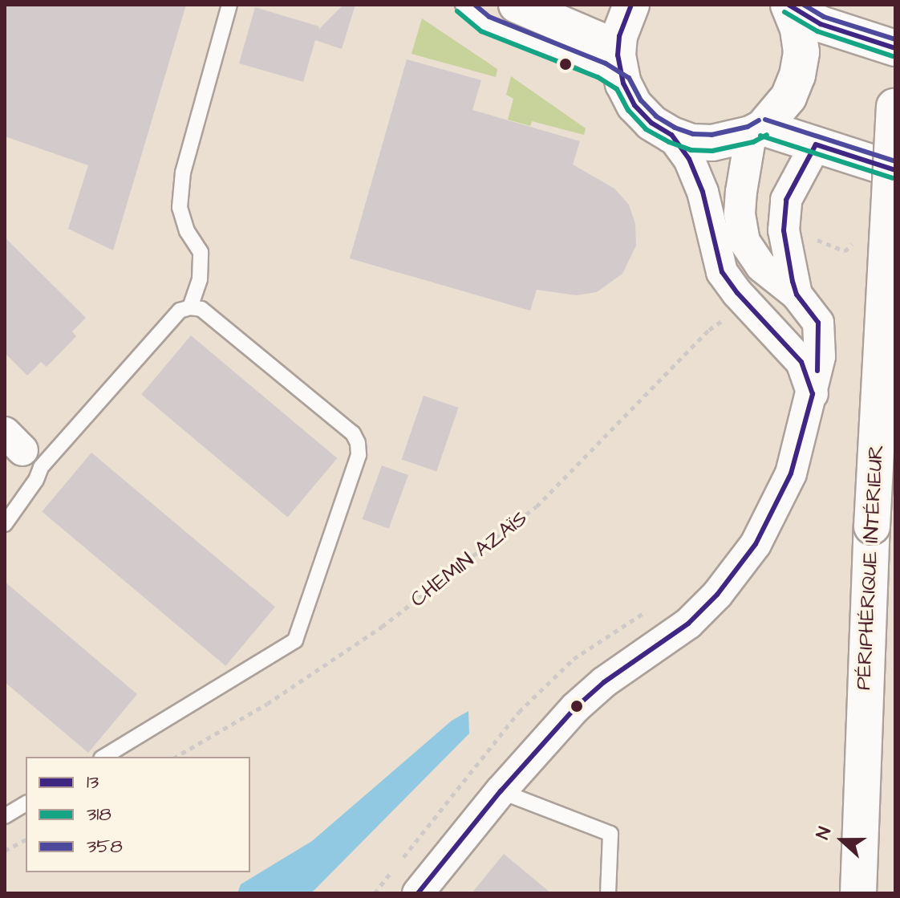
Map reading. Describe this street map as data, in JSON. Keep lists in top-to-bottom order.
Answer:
{
  "streets": {
    "main road": ["PÉRIPHÉRIQUE INTÉRIEUR"],
    "path": ["CHEMIN AZAÏS"]
  },
  "lines": ["transit line 13", "transit line 358", "transit line 318"],
  "legend": ["13", "318", "358"],
  "north": "left"
}
